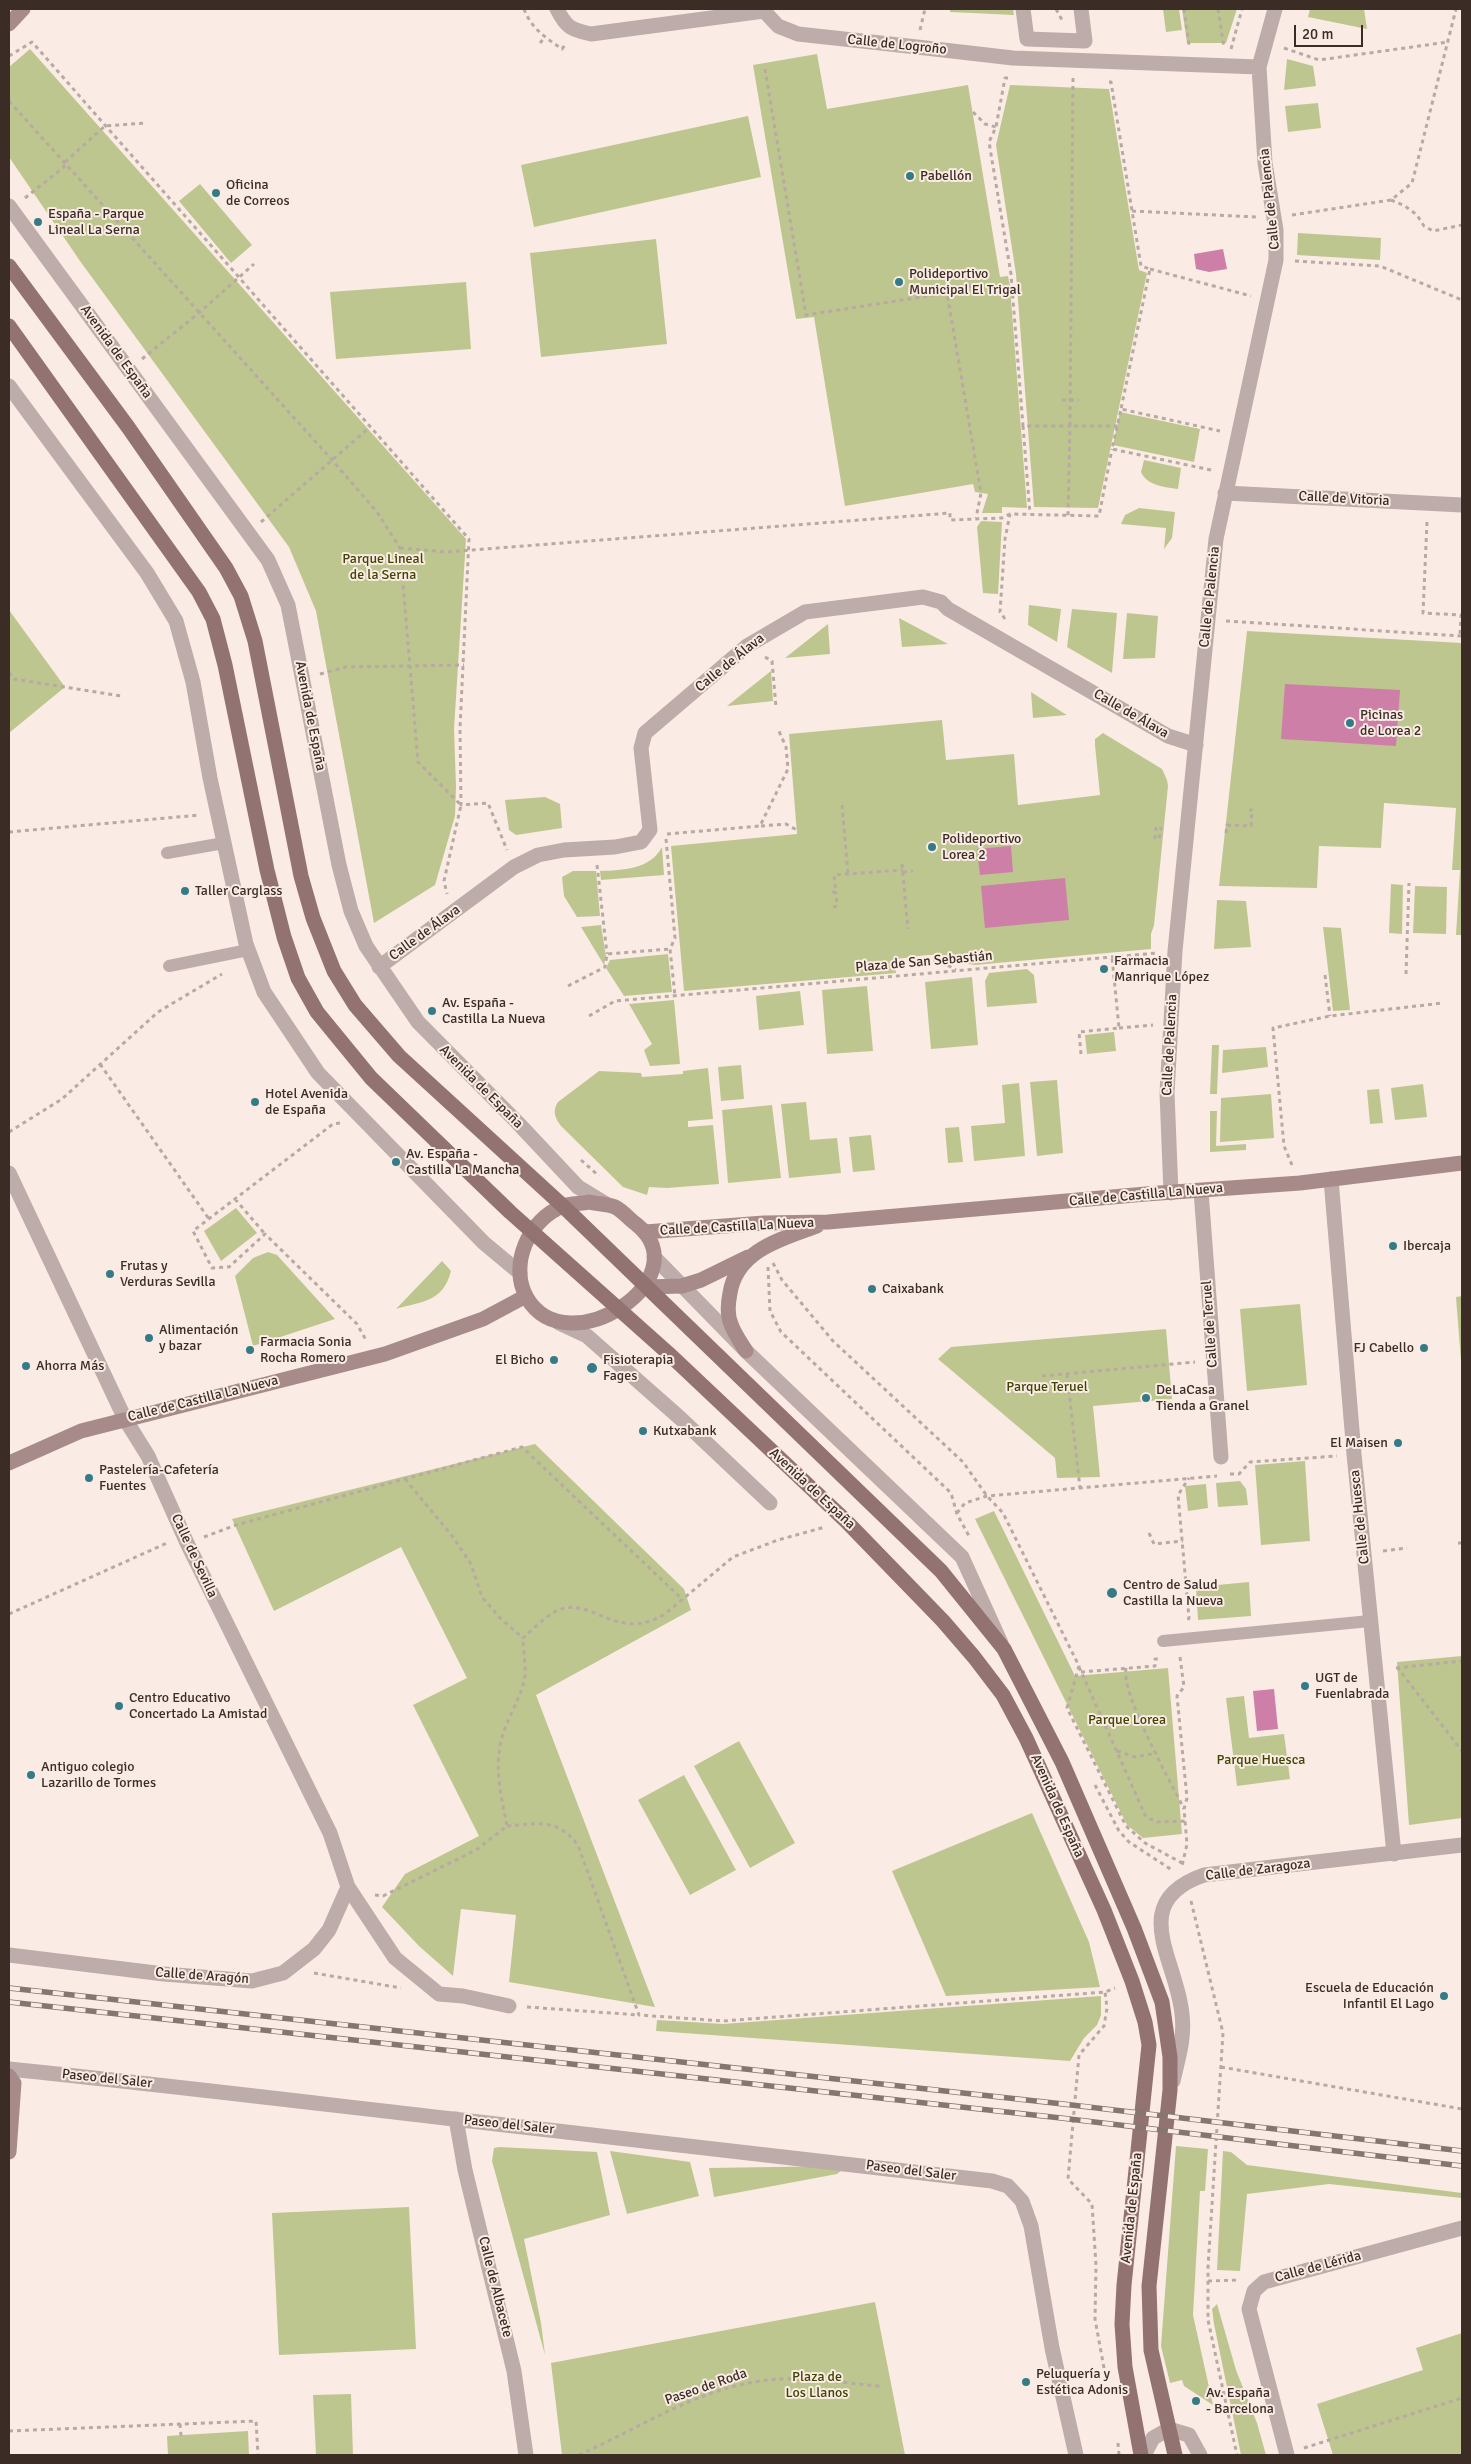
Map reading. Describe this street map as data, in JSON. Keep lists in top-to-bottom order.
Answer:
{
  "streets": {
    "main road": ["Avenida de España"],
    "street": [
      "Calle de Logroño",
      "Calle de Palencia",
      "Calle de Vitoria",
      "Calle de Álava",
      "Calle de Castilla La Nueva",
      "Calle de Teruel",
      "Calle de Huesca",
      "Calle de Sevilla",
      "Calle de Zaragoza",
      "Calle de Aragón",
      "Paseo del Saler",
      "Calle de Lérida",
      "Calle de Albacete"
    ],
    "path": ["Plaza de San Sebastián", "Paseo de Roda"]
  },
  "crossings": [
    ["Calle de Logroño", "Calle de Palencia"],
    ["Calle de Palencia", "Calle de Vitoria"],
    ["Calle de Palencia", "Calle de Álava"],
    ["Calle de Palencia", "Plaza de San Sebastián"],
    ["Calle de Palencia", "Calle de Castilla La Nueva"],
    ["Avenida de España", "Calle de Álava"],
    ["Avenida de España", "Calle de Castilla La Nueva"],
    ["Avenida de España", "Calle de Zaragoza"],
    ["Calle de Castilla La Nueva", "Calle de Teruel"],
    ["Calle de Castilla La Nueva", "Calle de Huesca"],
    ["Calle de Castilla La Nueva", "Calle de Sevilla"],
    ["Calle de Huesca", "Calle de Zaragoza"],
    ["Calle de Sevilla", "Calle de Aragón"],
    ["Paseo del Saler", "Calle de Albacete"]
  ],
  "parks": [
    "Parque Lineal de la Serna",
    "Parque Teruel",
    "Parque Lorea",
    "Parque Huesca",
    "Plaza de Los Llanos"
  ],
  "places": [
    "Pabellón",
    "Oficina de Correos",
    "España - Parque Lineal La Serna",
    "Polideportivo Municipal El Trigal",
    "Picinas de Lorea 2",
    "Polideportivo Lorea 2",
    "Taller Carglass",
    "Farmacia Manrique López",
    "Av. España - Castilla La Nueva",
    "Hotel Avenida de España",
    "Av. España - Castilla La Mancha",
    "Ibercaja",
    "Frutas y Verduras Sevilla",
    "Caixabank",
    "Alimentación y bazar",
    "FJ Cabello",
    "Farmacia Sonia Rocha Romero",
    "El Bicho",
    "Ahorra Más",
    "Fisioterapia Fages",
    "DeLaCasa Tienda a Granel",
    "Kutxabank",
    "El Maisen",
    "Pastelería-Cafetería Fuentes",
    "Centro de Salud Castilla la Nueva",
    "UGT de Fuenlabrada",
    "Centro Educativo Concertado La Amistad",
    "Antiguo colegio Lazarillo de Tormes",
    "Escuela de Educación Infantil El Lago",
    "Peluquería y Estética Adonis",
    "Av. España - Barcelona"
  ],
  "scale_bar": "20 m"
}
